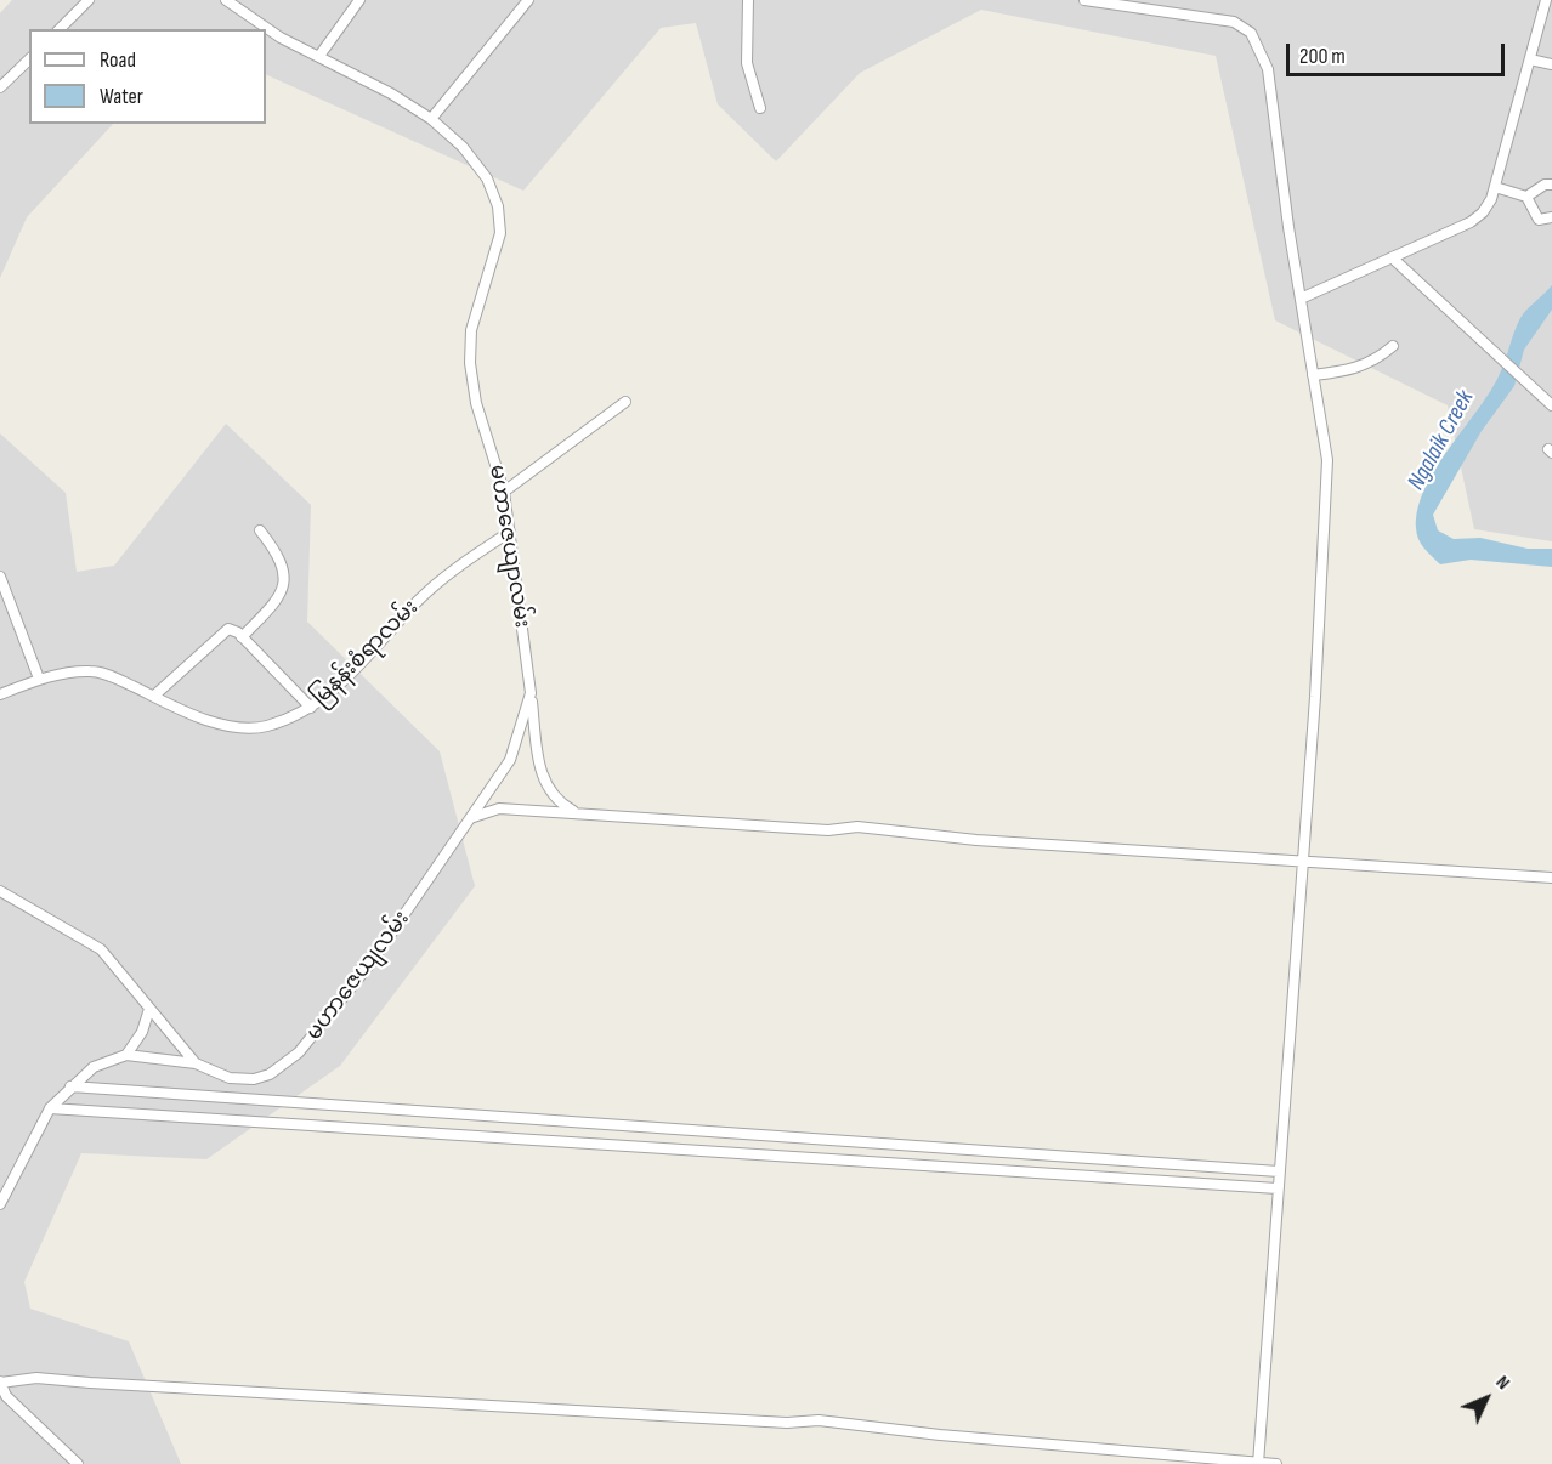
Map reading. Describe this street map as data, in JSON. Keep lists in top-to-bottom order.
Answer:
{
  "streets": {
    "street": ["မဟာဇေယျာလမ်း", "မြနန်းစံရာလမ်း", "မဟာဇေယျလမ်း"]
  },
  "crossings": [
    ["မဟာဇေယျာလမ်း", "မြနန်းစံရာလမ်း"],
    ["မဟာဇေယျာလမ်း", "မဟာဇေယျလမ်း"]
  ],
  "water": ["Ngalaik Creek"],
  "legend": ["Road", "Water"],
  "scale_bar": "200 m",
  "north": "top right"
}
